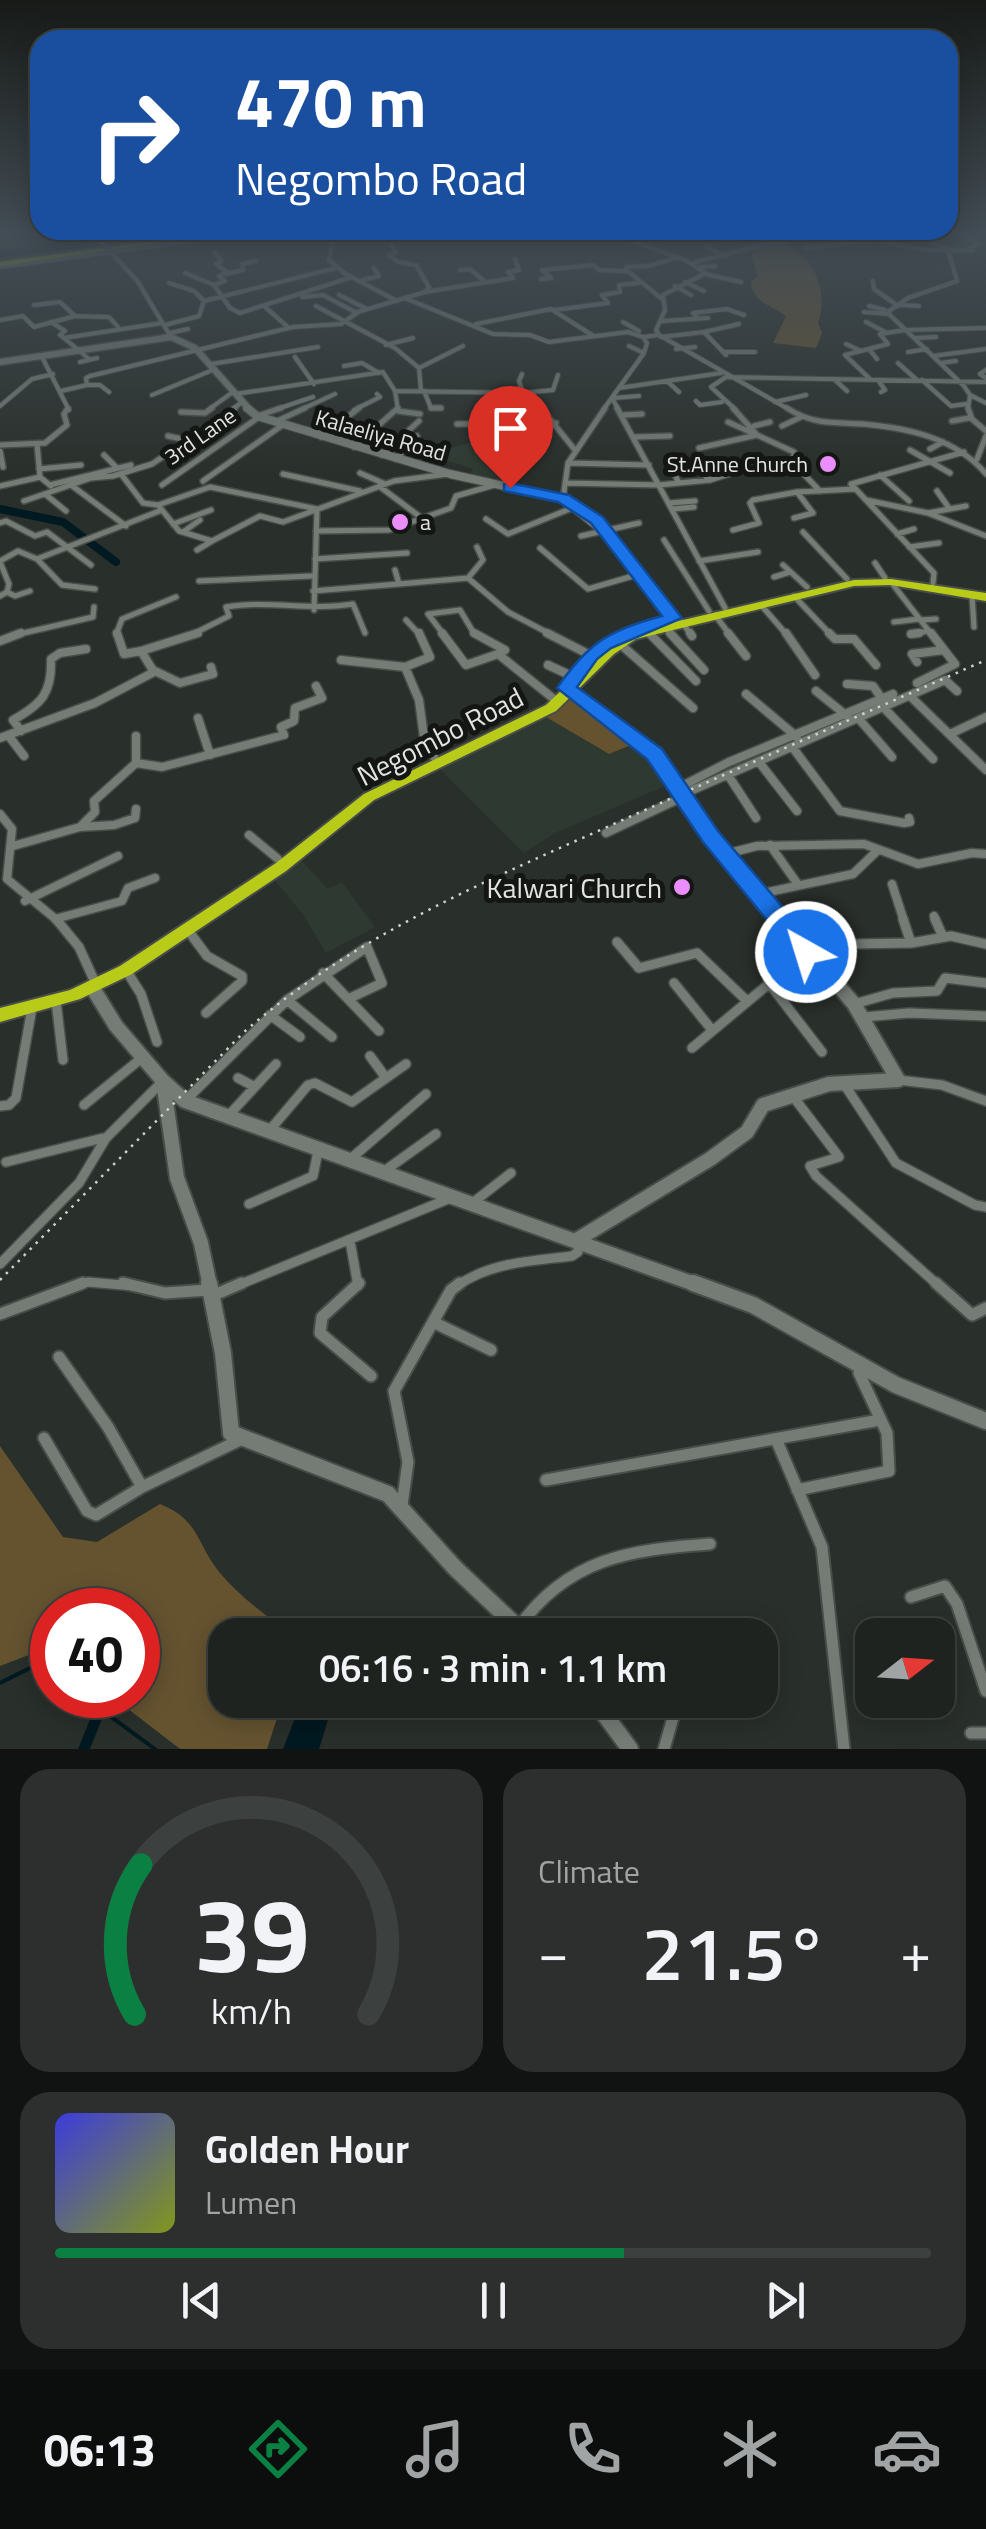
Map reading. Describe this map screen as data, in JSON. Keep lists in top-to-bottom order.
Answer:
{
  "streets": {
    "highway": ["Negombo Road"],
    "street": ["Kalaeliya Road", "3rd Lane"]
  },
  "crossings": [
    ["Kalaeliya Road", "3rd Lane"],
    ["Kalaeliya Road", "Negombo Road"]
  ],
  "places": ["St.Anne Church", "a", "Kalwari Church"],
  "north": "right",
  "page": {
    "turn": ["470 m", "Negombo Road"],
    "limit": "40",
    "trip": "06:16 · 3 min · 1.1 km",
    "tile": "Climate",
    "heat": ["−", "21.5°", "+"],
    "song": ["Golden Hour", "Lumen"],
    "tabs": "06:13",
    "gauge": ["39", "km/h"]
  }
}
